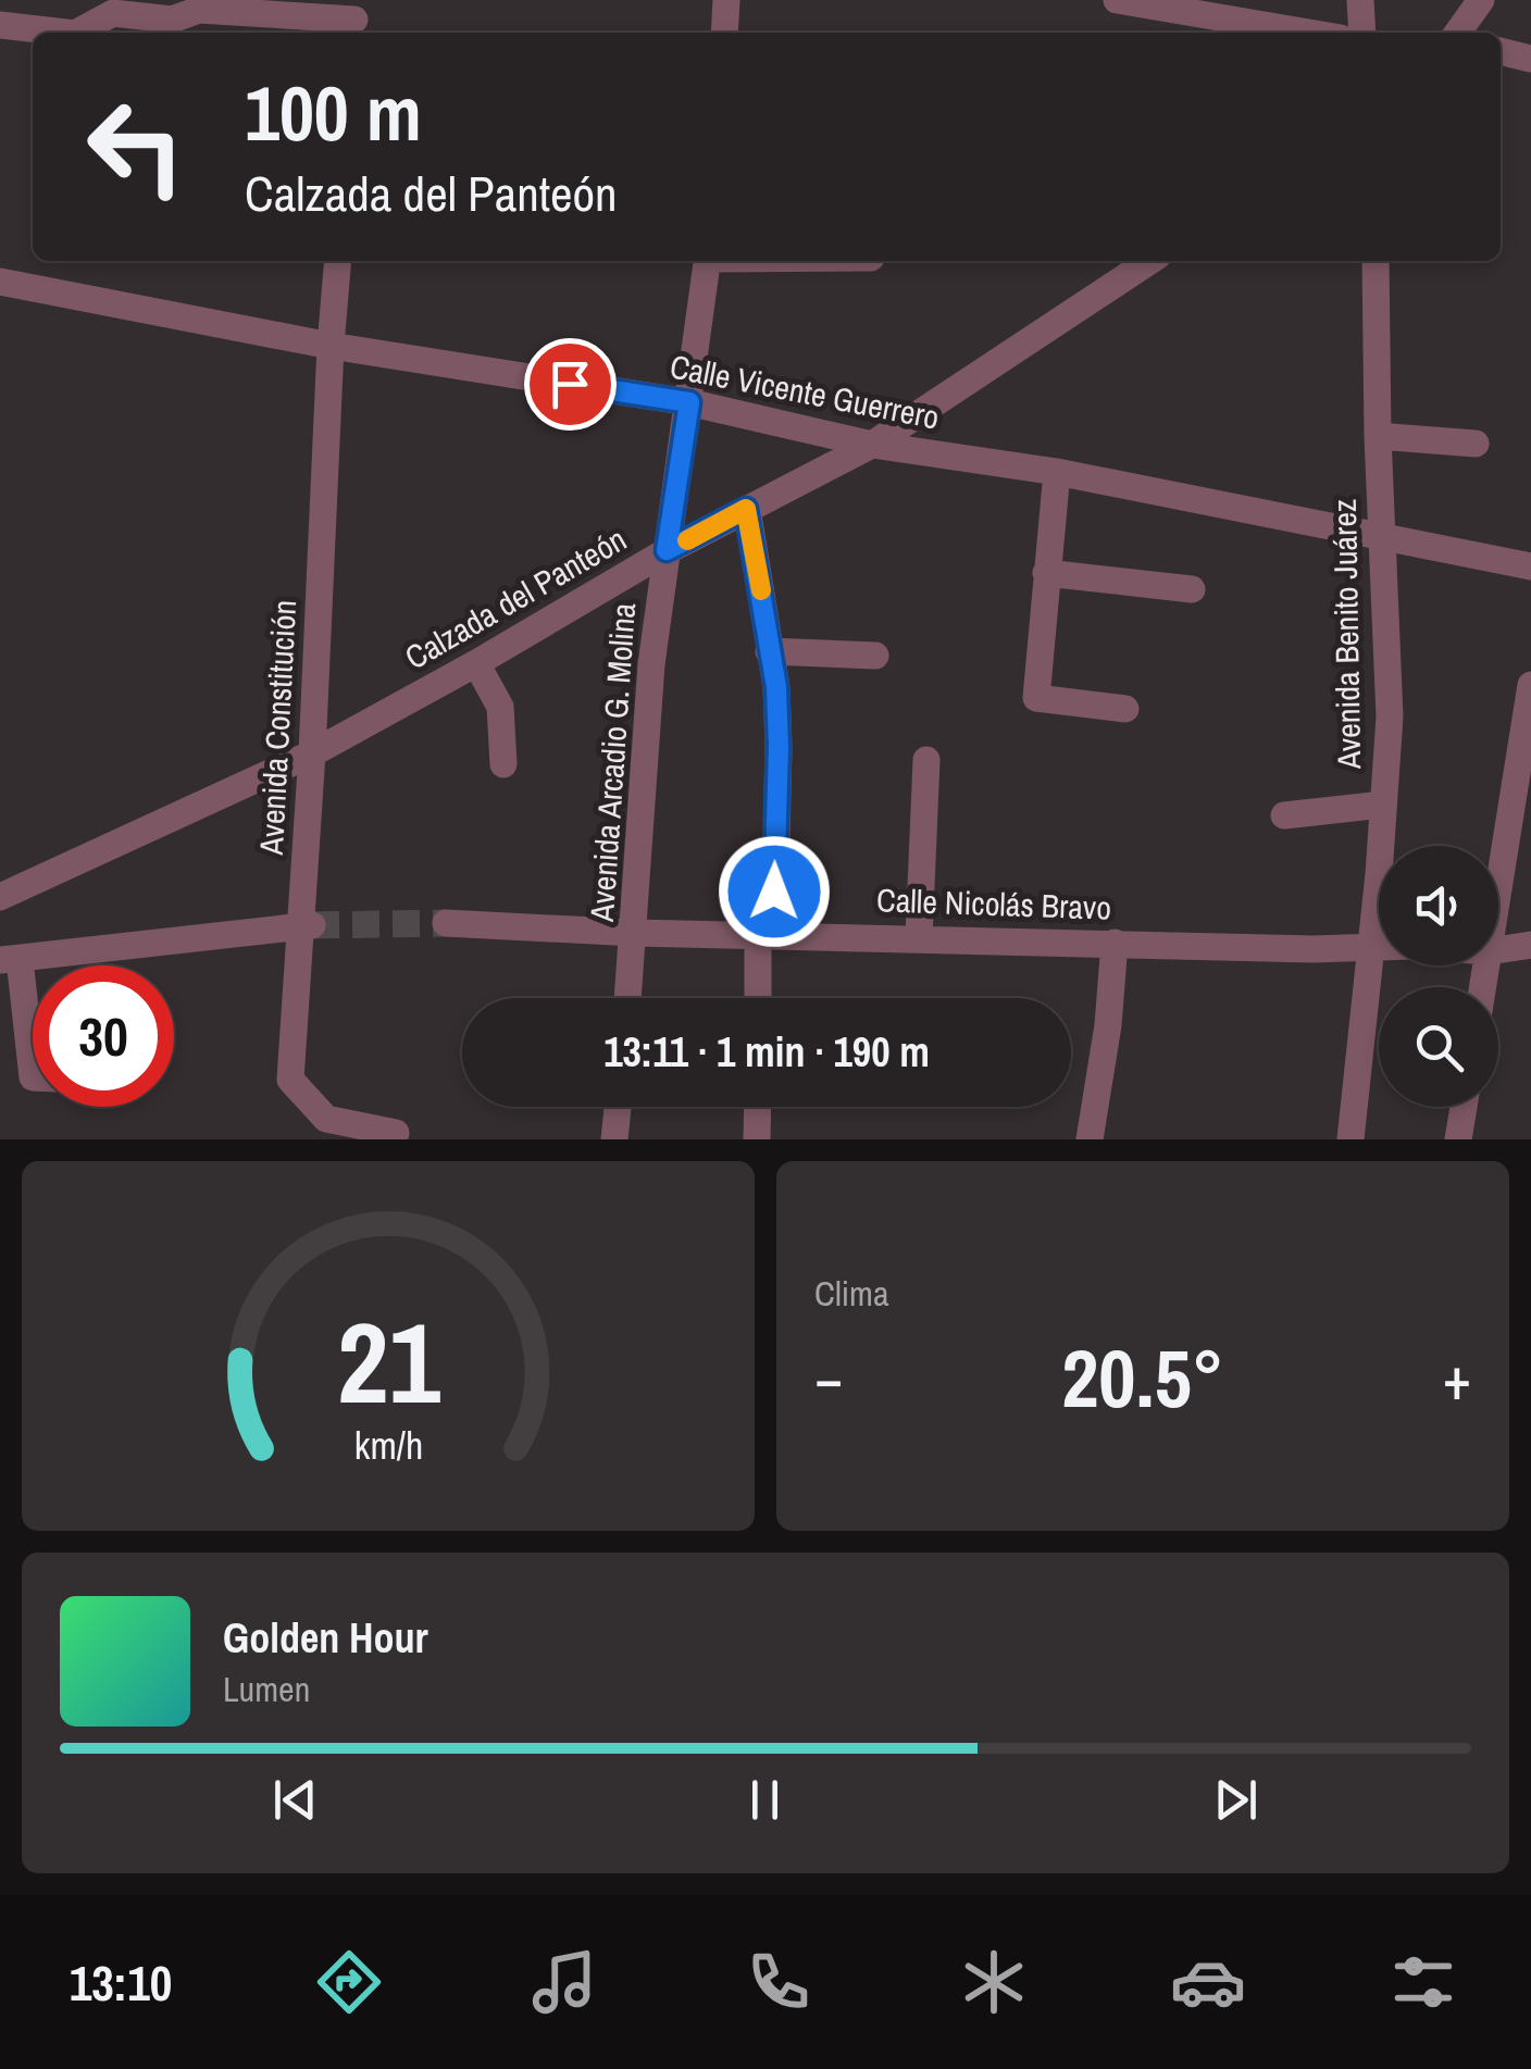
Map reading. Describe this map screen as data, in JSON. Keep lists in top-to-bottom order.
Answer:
{
  "streets": {
    "street": [
      "Calle Vicente Guerrero",
      "Calzada del Panteón",
      "Avenida Benito Juárez",
      "Avenida Constitución",
      "Avenida Arcadio G. Molina",
      "Calle Nicolás Bravo"
    ]
  },
  "crossings": [
    ["Calle Vicente Guerrero", "Calzada del Panteón"],
    ["Calle Vicente Guerrero", "Avenida Benito Juárez"],
    ["Calle Vicente Guerrero", "Avenida Constitución"],
    ["Calle Vicente Guerrero", "Avenida Arcadio G. Molina"],
    ["Calzada del Panteón", "Avenida Constitución"],
    ["Calzada del Panteón", "Avenida Arcadio G. Molina"],
    ["Avenida Benito Juárez", "Calle Nicolás Bravo"],
    ["Avenida Arcadio G. Molina", "Calle Nicolás Bravo"]
  ],
  "page": {
    "turn": ["100 m", "Calzada del Panteón"],
    "limit": "30",
    "trip": "13:11 · 1 min · 190 m",
    "tile": "Clima",
    "heat": ["−", "20.5°", "+"],
    "song": ["Golden Hour", "Lumen"],
    "tabs": "13:10",
    "gauge": ["21", "km/h"]
  }
}
